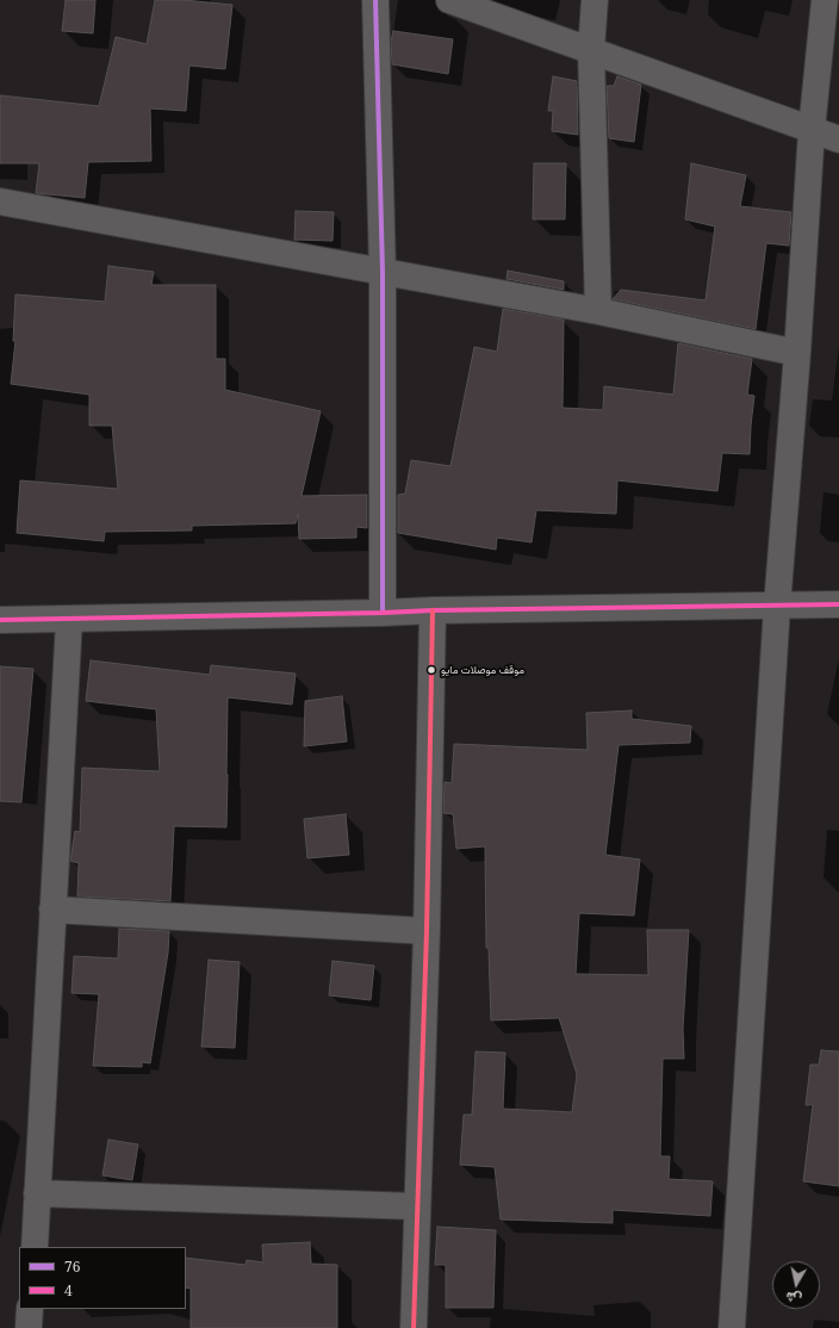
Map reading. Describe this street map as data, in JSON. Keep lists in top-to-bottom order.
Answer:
{
  "places": ["موقف موصلات مايو"],
  "lines": ["transit line 76", "transit line 4"],
  "legend": ["76", "4"],
  "north": "bottom"
}
